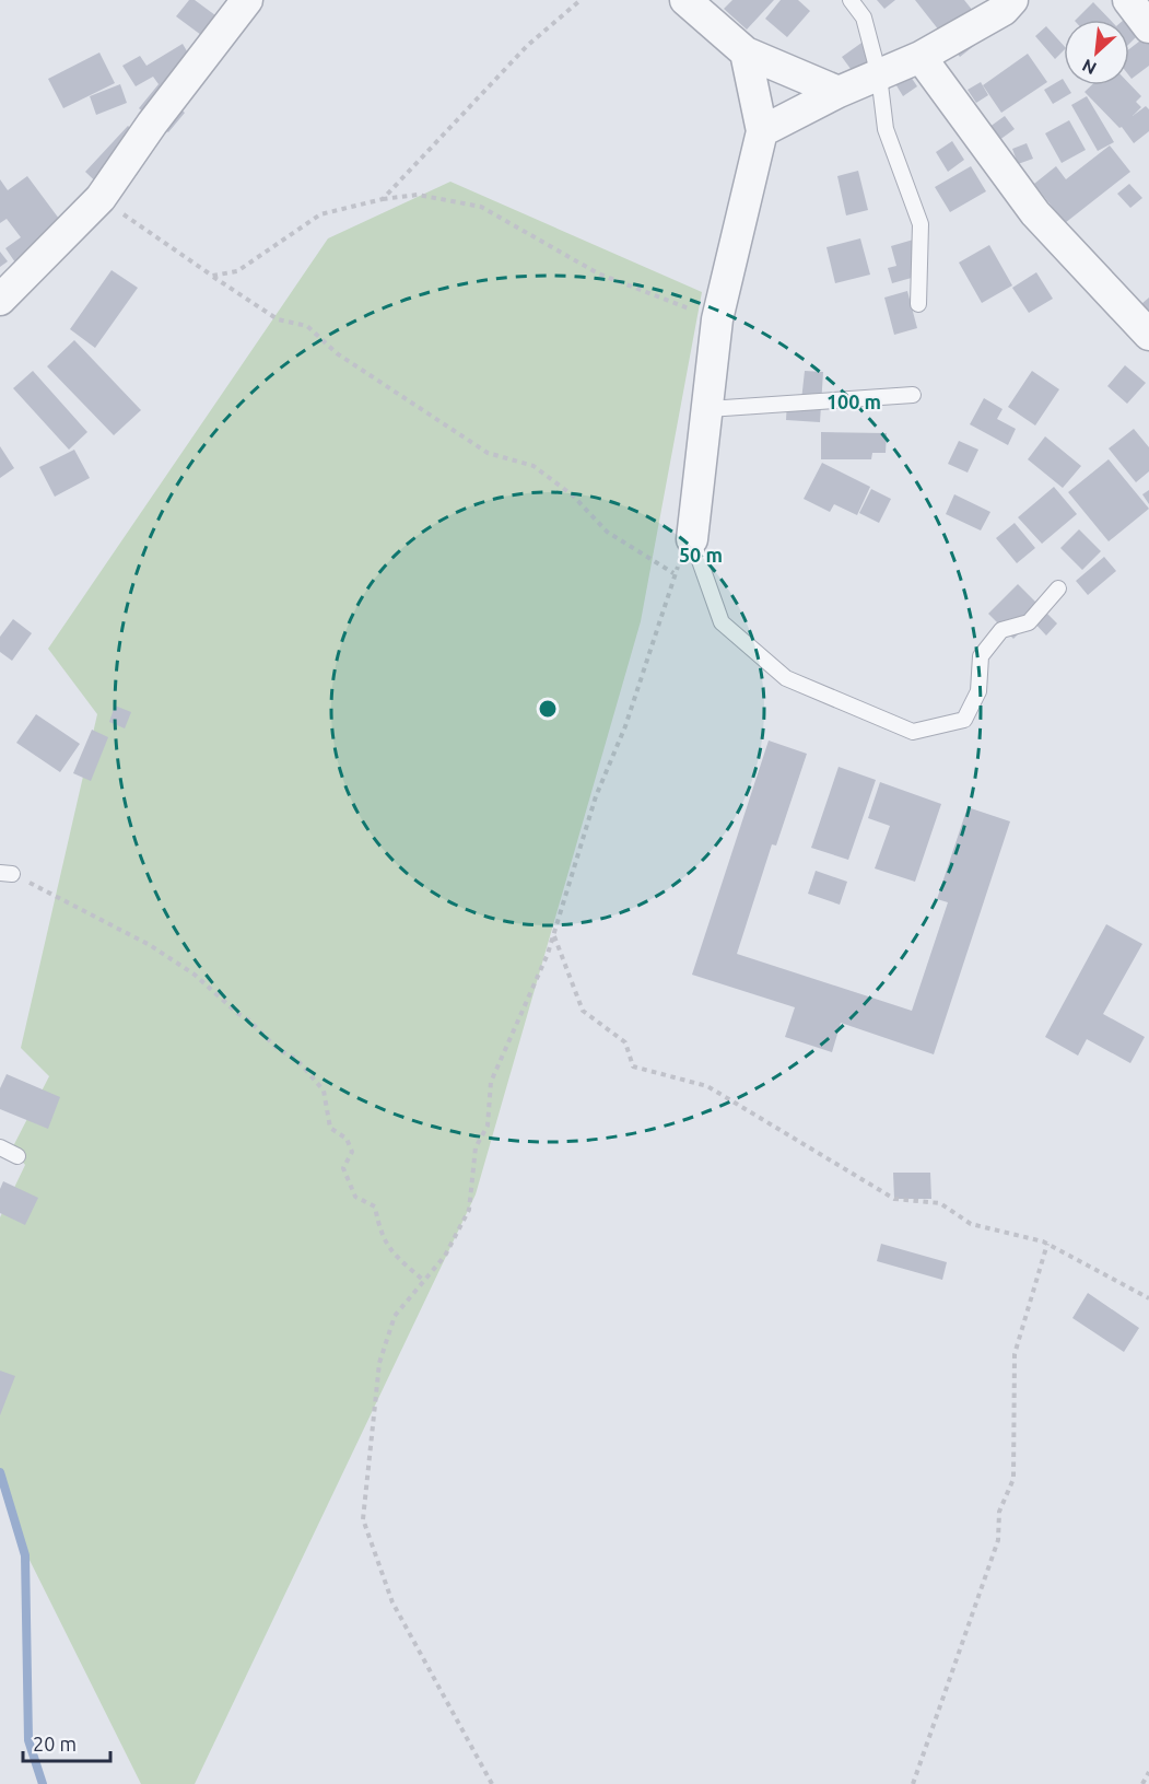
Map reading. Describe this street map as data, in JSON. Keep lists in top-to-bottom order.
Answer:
{
  "scale_bar": "20 m",
  "north": "bottom left",
  "rings": ["100 m", "50 m"]
}
